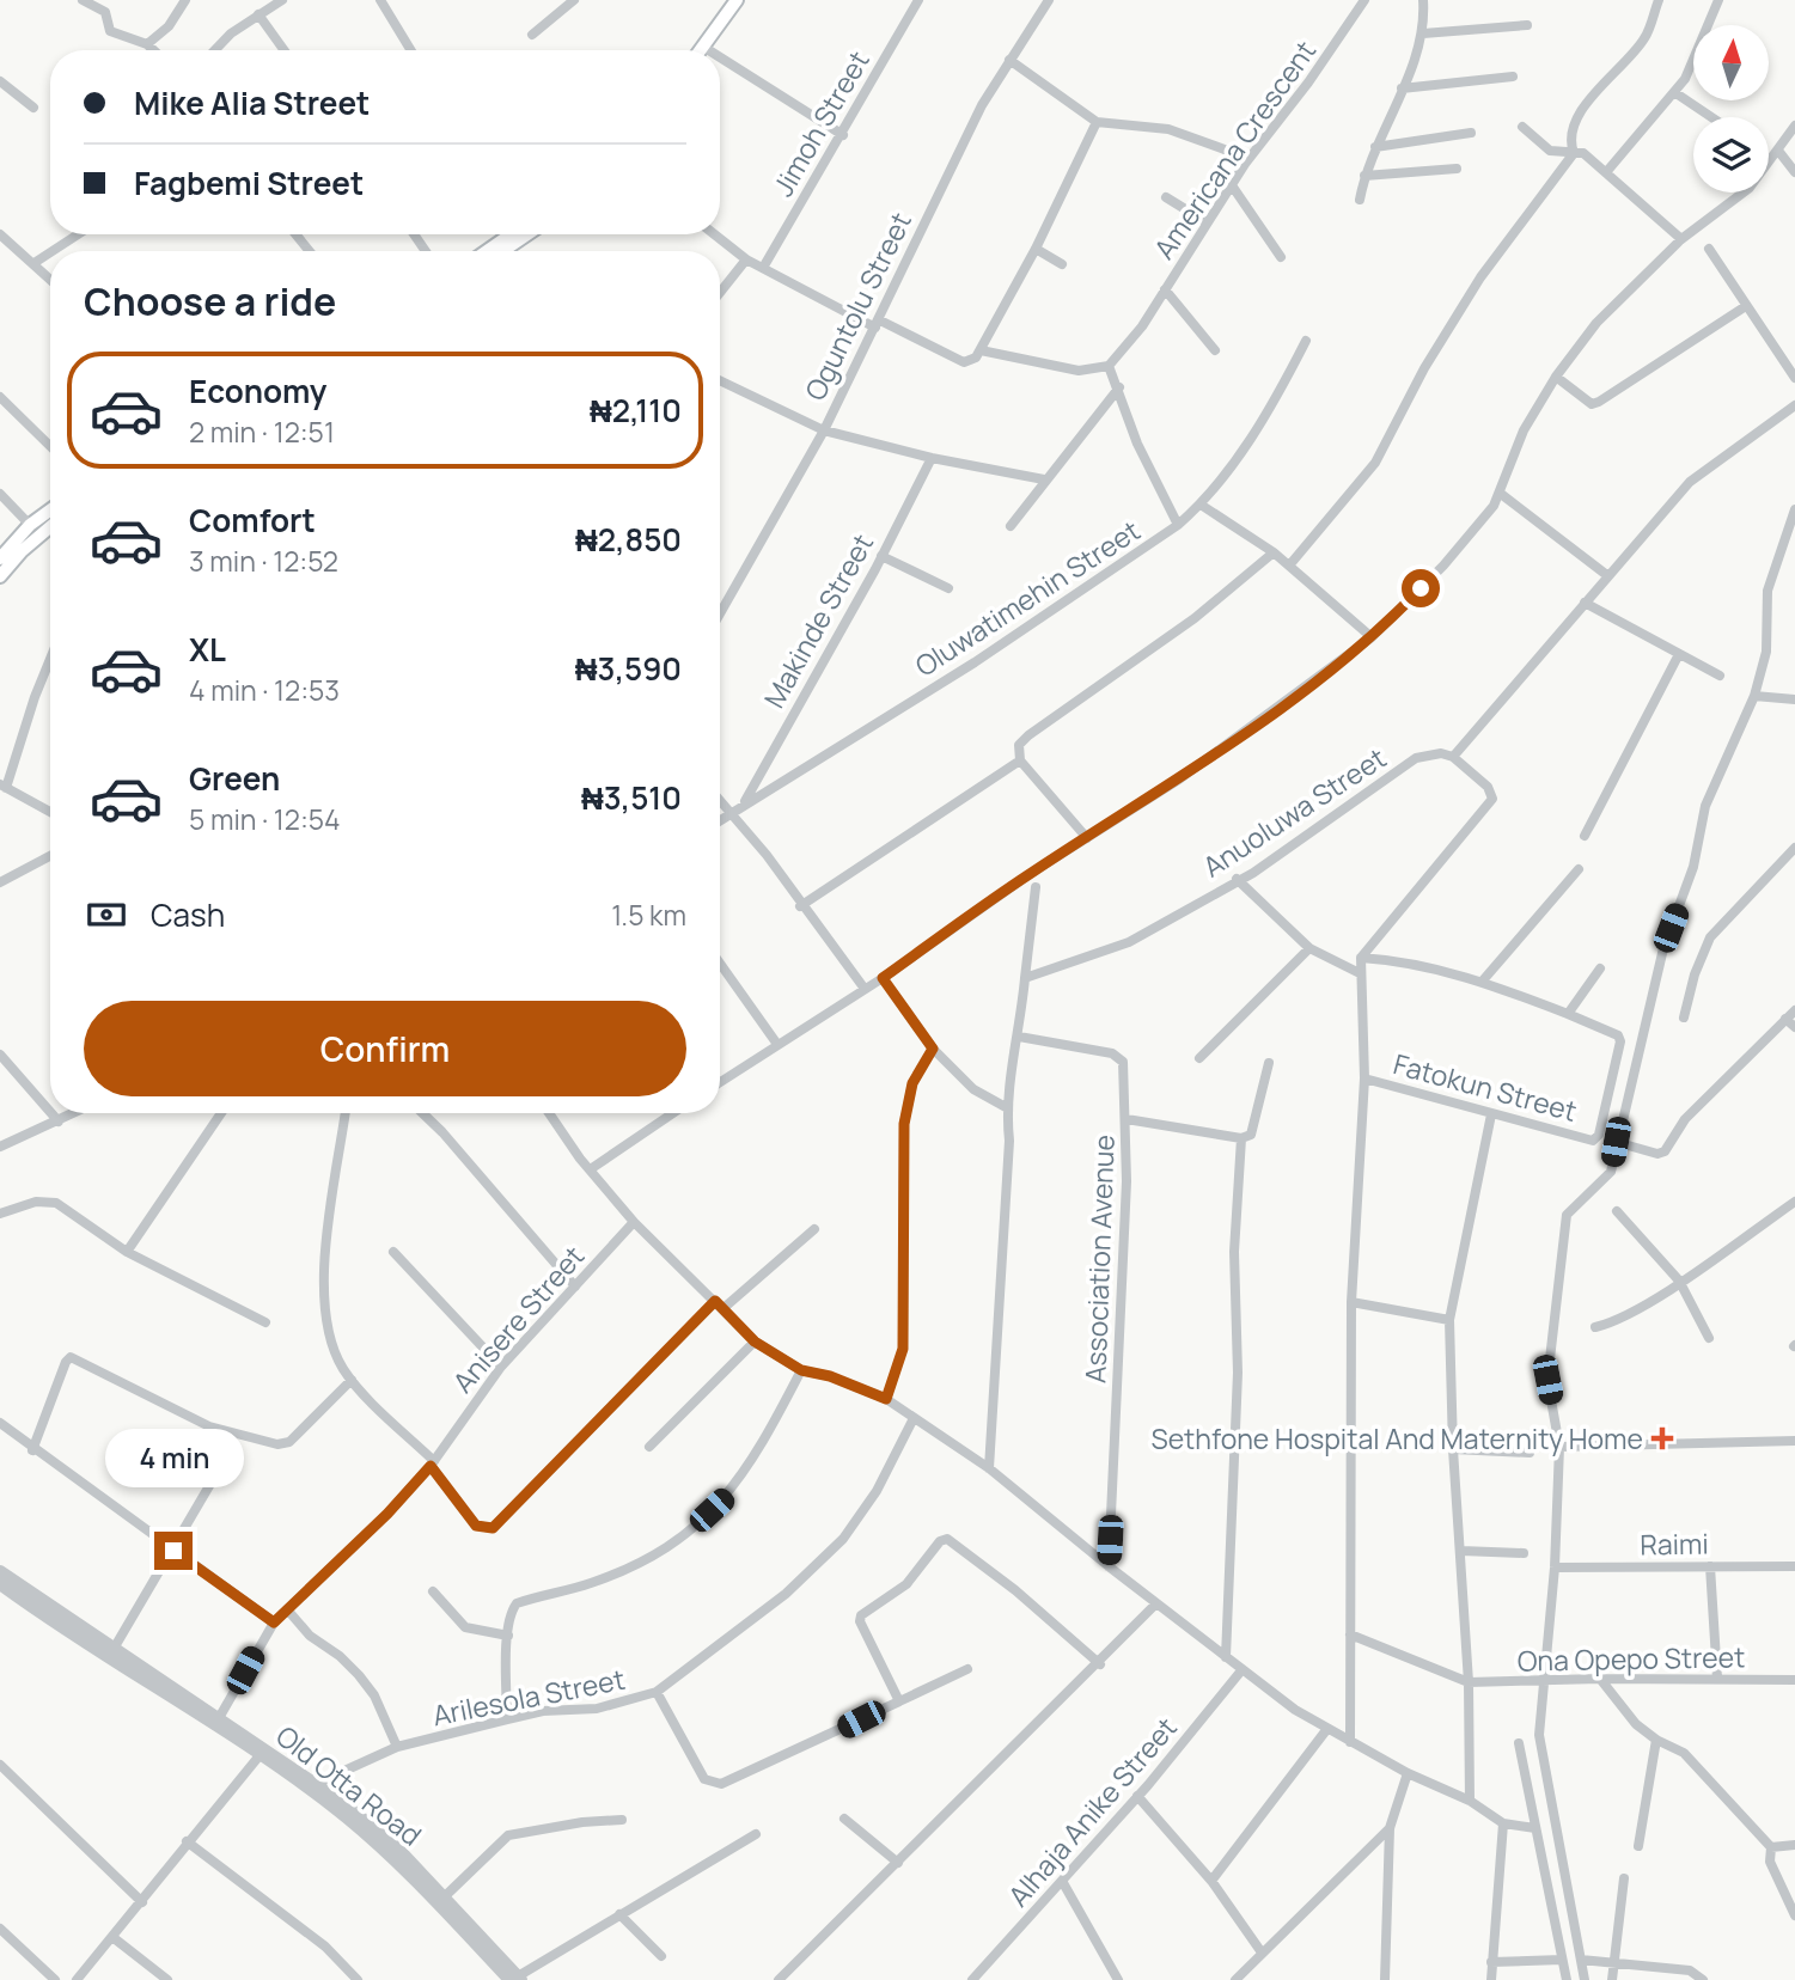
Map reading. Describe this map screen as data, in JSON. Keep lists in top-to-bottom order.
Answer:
{
  "streets": {
    "street": [
      "Jimoh Street",
      "Americana Crescent",
      "Oguntolu Street",
      "Oluwatimehin Street",
      "Makinde Street",
      "Anuoluwa Street",
      "Fatokun Street",
      "Association Avenue",
      "Anisere Street",
      "Raimi",
      "Ona Opepo Street",
      "Arilesola Street",
      "Old Otta Road",
      "Alhaja Anike Street"
    ]
  },
  "crossings": [
    ["Oluwatimehin Street", "Makinde Street"],
    ["Anisere Street", "Old Otta Road"],
    ["Arilesola Street", "Old Otta Road"]
  ],
  "places": {
    "health": ["Sethfone Hospital And Maternity Home"]
  },
  "north": "top",
  "page": {
    "banner": ["Mike Alia Street", "Fagbemi Street"],
    "heading": "Choose a ride",
    "list": [
      {
        "name": "Economy",
        "note": "2 min · 12:51",
        "value": "₦2,110"
      },
      {
        "name": "Comfort",
        "note": "3 min · 12:52",
        "value": "₦2,850"
      },
      {
        "name": "XL",
        "note": "4 min · 12:53",
        "value": "₦3,590"
      },
      {
        "name": "Green",
        "note": "5 min · 12:54",
        "value": "₦3,510"
      }
    ],
    "pay": ["Cash", "1.5 km"],
    "buttons": "Confirm",
    "bubble": "4 min"
  }
}
